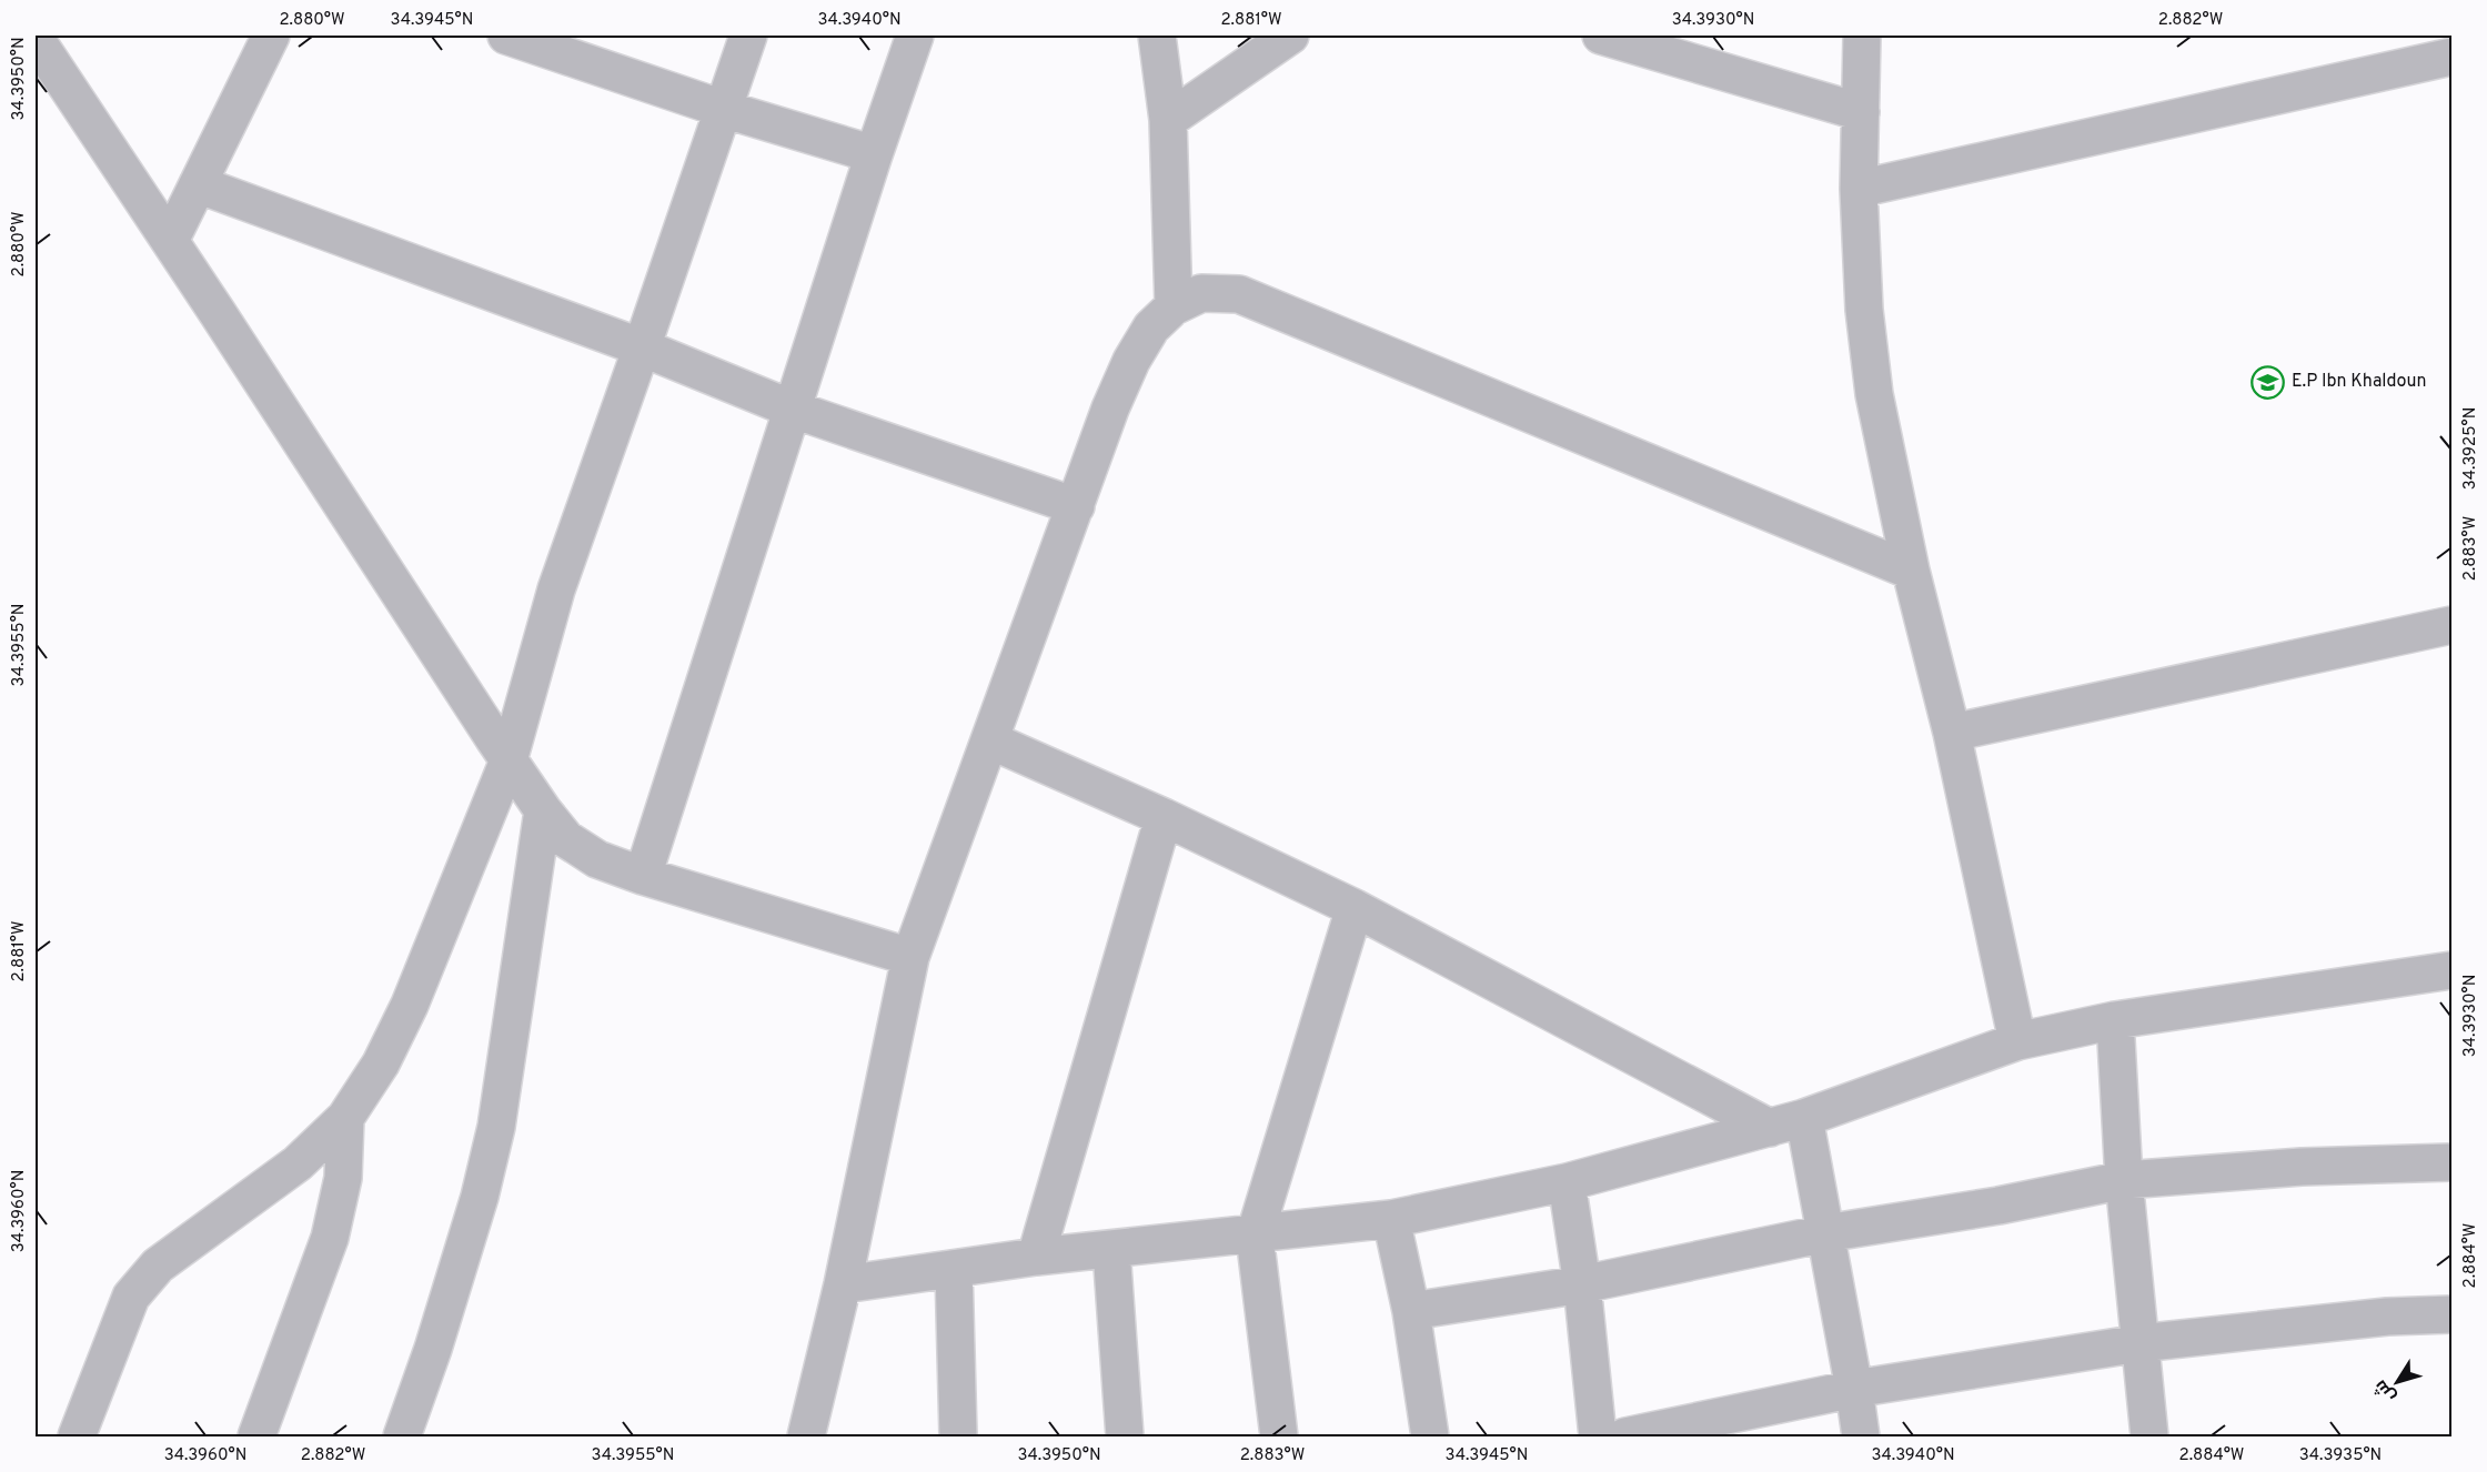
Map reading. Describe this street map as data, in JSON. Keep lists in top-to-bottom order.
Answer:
{
  "places": {
    "school or university": ["E.P Ibn Khaldoun"]
  },
  "north": "bottom left",
  "coordinates": [
    "2.880°W",
    "34.3945°N",
    "34.3940°N",
    "2.881°W",
    "34.3930°N",
    "2.882°W",
    "34.3950°N",
    "34.3925°N",
    "2.883°W",
    "34.3955°N",
    "34.3960°N",
    "2.884°W",
    "34.3935°N"
  ]
}
